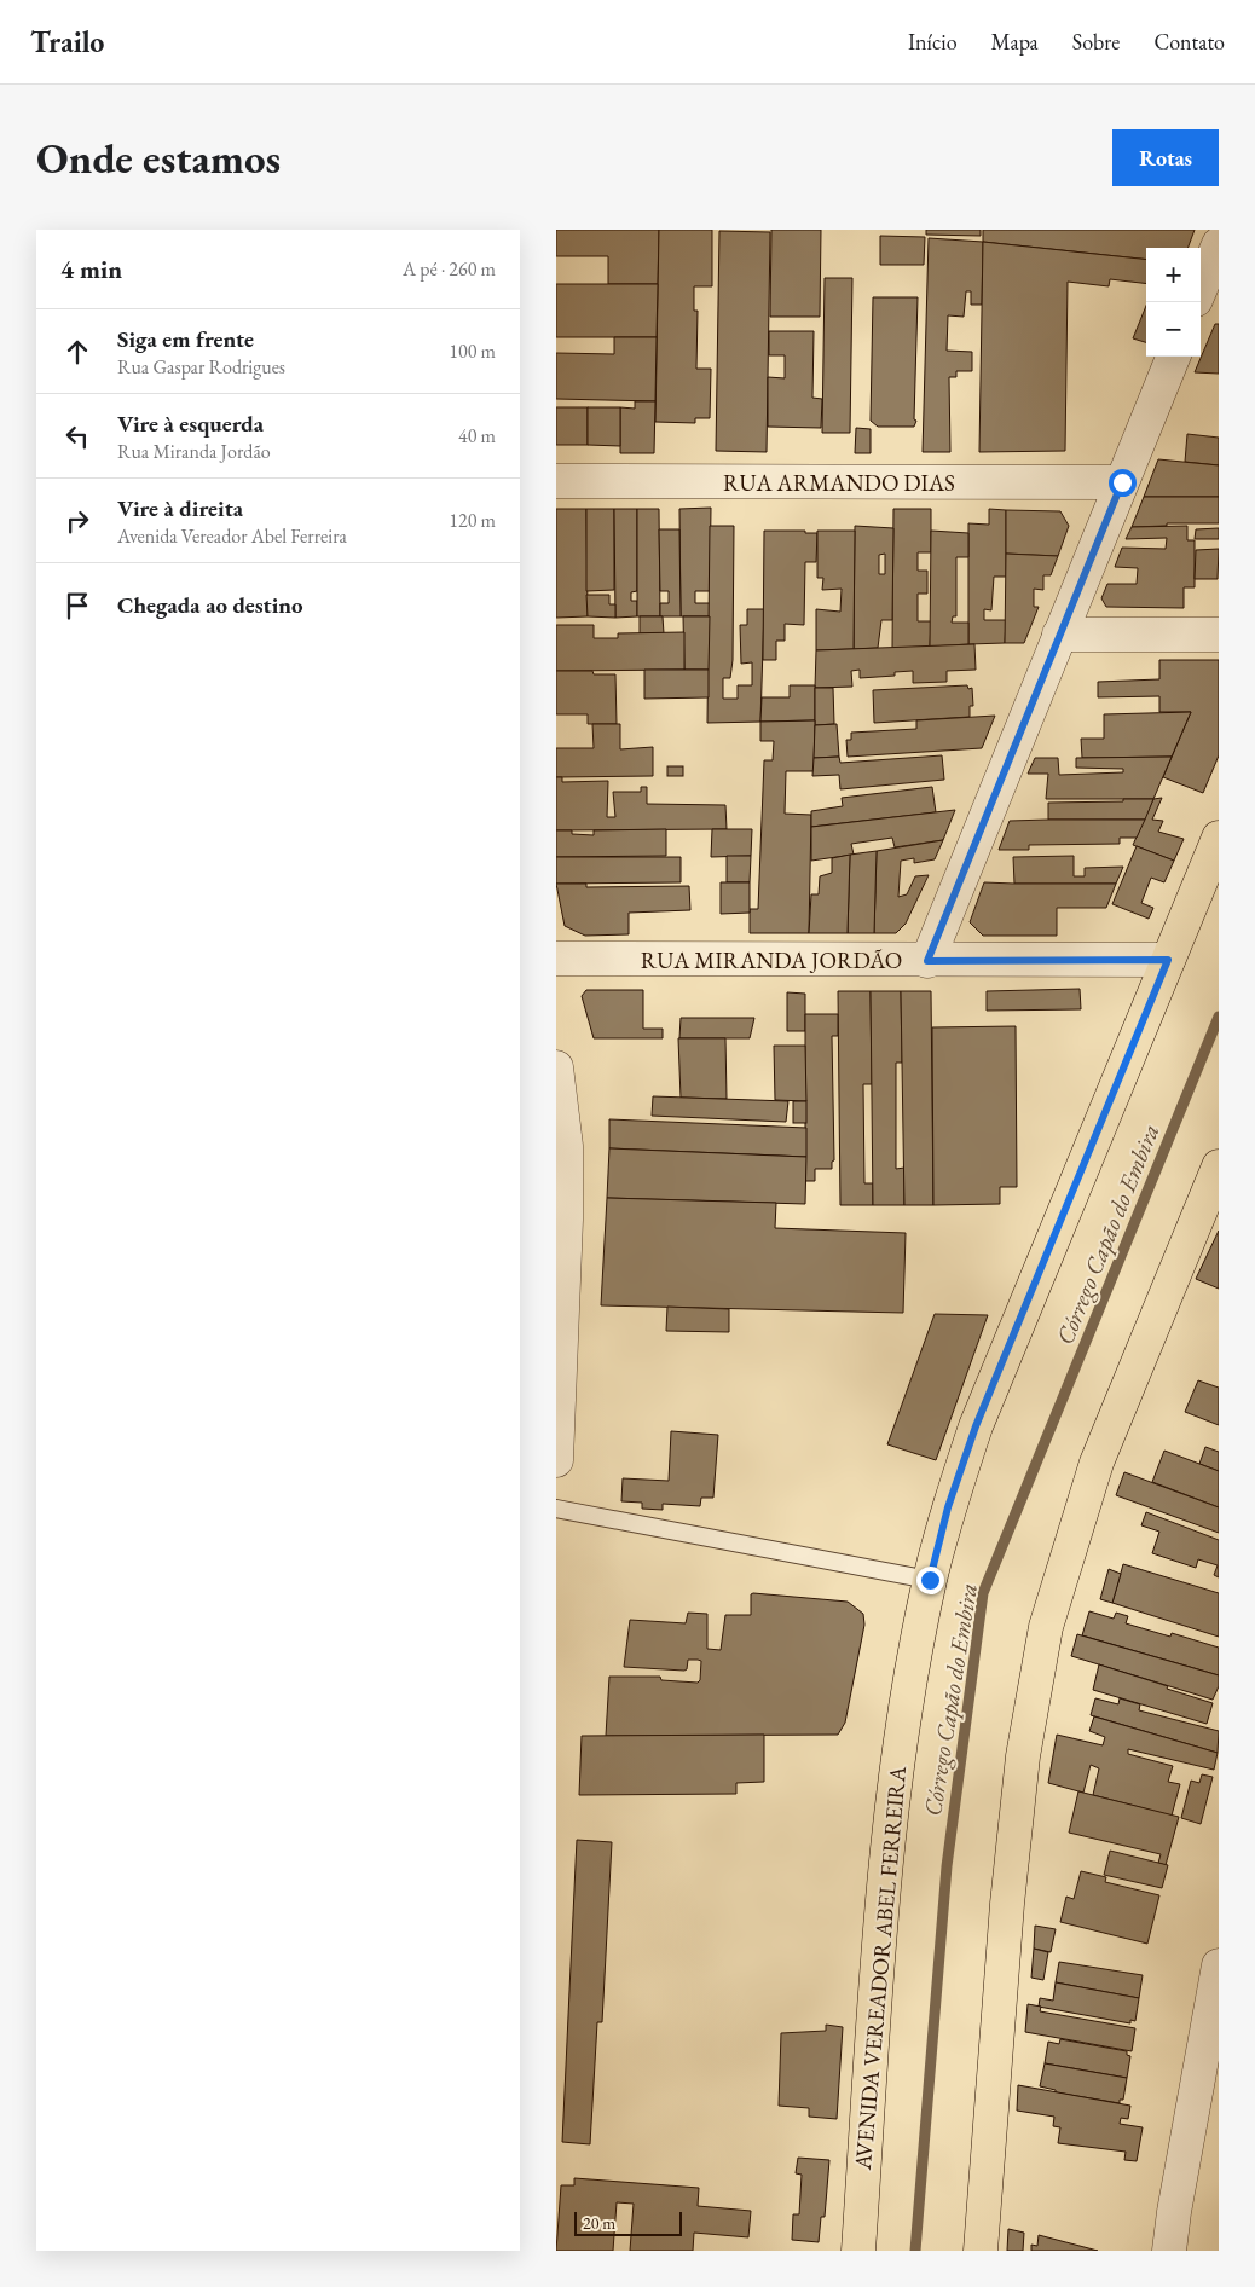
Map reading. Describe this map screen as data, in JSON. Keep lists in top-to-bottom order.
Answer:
{
  "streets": {
    "main road": ["AVENIDA VEREADOR ABEL FERREIRA"],
    "street": ["RUA ARMANDO DIAS", "RUA MIRANDA JORDÃO"]
  },
  "crossings": [
    ["RUA MIRANDA JORDÃO", "AVENIDA VEREADOR ABEL FERREIRA"]
  ],
  "water": ["Córrego Capão do Embira"],
  "scale_bar": "20 m",
  "page": {
    "header": "Trailo",
    "nav": [
      "Início",
      "Mapa",
      "Sobre",
      "Contato"
    ],
    "buttons": "Rotas",
    "title": "Onde estamos",
    "heading": ["4 min", "A pé · 260 m"],
    "map_buttons": ["+", "−"],
    "list": [
      ["Siga em frente", "Rua Gaspar Rodrigues", "100 m"],
      ["Vire à esquerda", "Rua Miranda Jordão", "40 m"],
      ["Vire à direita", "Avenida Vereador Abel Ferreira", "120 m"],
      "Chegada ao destino"
    ],
    "scale": "20 m"
  }
}
